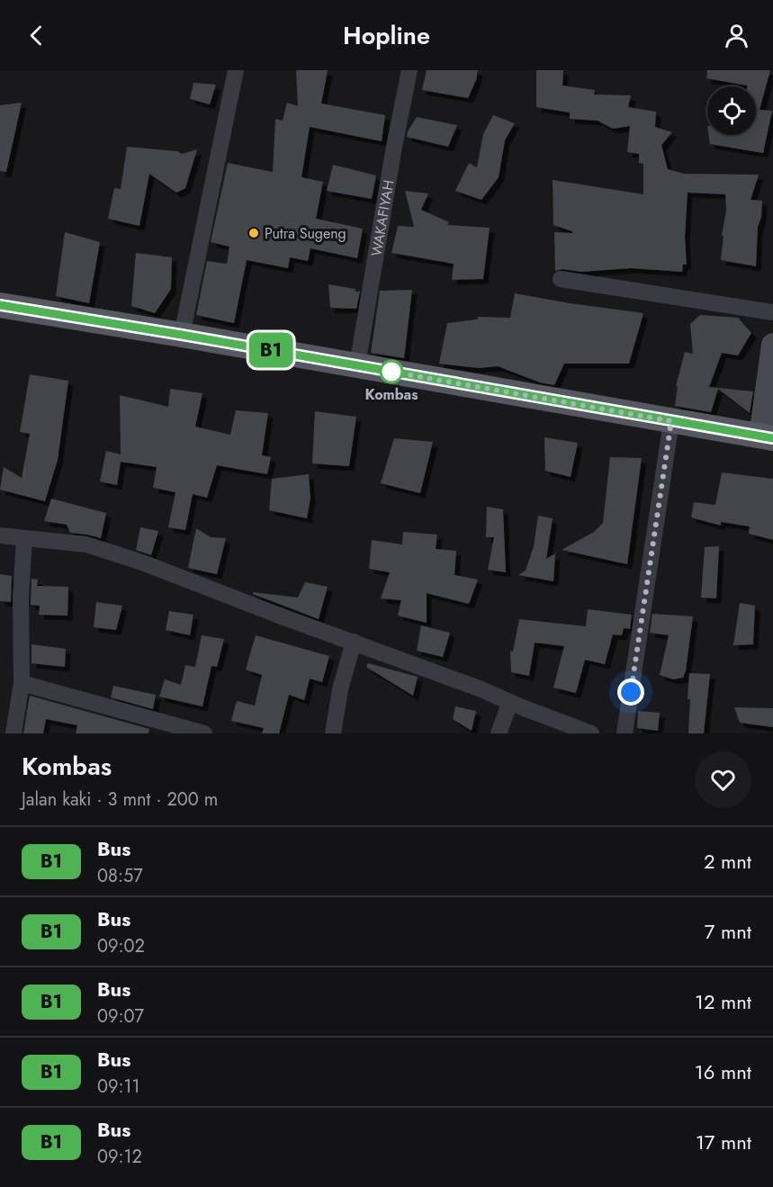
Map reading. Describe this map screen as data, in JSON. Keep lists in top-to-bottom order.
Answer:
{
  "streets": {
    "street": ["WAKAFIYAH"]
  },
  "places": ["Putra Sugeng", "Kombas"],
  "lines": ["bus line B1"],
  "page": {
    "header": "Hopline",
    "on_map": "B1",
    "heading": ["Kombas", "Jalan kaki · 3 mnt · 200 m"],
    "list": [
      {
        "mark": "B1",
        "name": "Bus",
        "note": "08:57",
        "value": "2 mnt"
      },
      {
        "mark": "B1",
        "name": "Bus",
        "note": "09:02",
        "value": "7 mnt"
      },
      {
        "mark": "B1",
        "name": "Bus",
        "note": "09:07",
        "value": "12 mnt"
      },
      {
        "mark": "B1",
        "name": "Bus",
        "note": "09:11",
        "value": "16 mnt"
      },
      {
        "mark": "B1",
        "name": "Bus",
        "note": "09:12",
        "value": "17 mnt"
      }
    ]
  }
}
